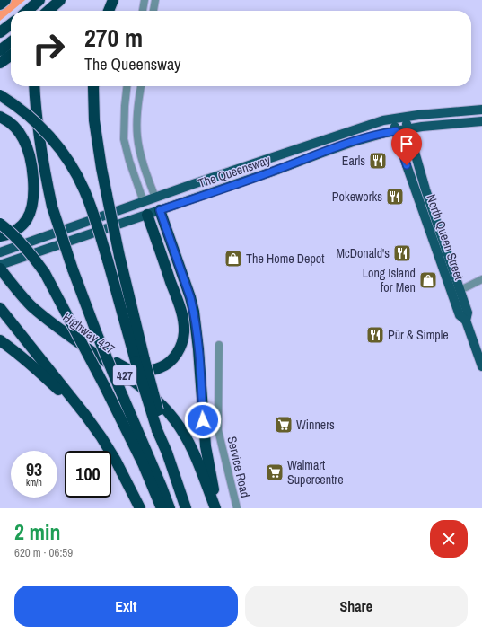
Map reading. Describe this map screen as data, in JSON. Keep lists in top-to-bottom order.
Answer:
{
  "streets": {
    "highway": ["Highway 427", "427"],
    "main road": ["The Queensway", "North Queen Street"],
    "street": ["Service Road"]
  },
  "crossings": [
    ["The Queensway", "North Queen Street"],
    ["The Queensway", "Highway 427"]
  ],
  "places": {
    "restaurant": [
      "Earls",
      "Pokeworks",
      "McDonald's",
      "Pür & Simple"
    ],
    "shop": ["The Home Depot", "Long Island for Men"],
    "supermarket": ["Winners", "Walmart Supercentre"]
  },
  "page": {
    "turn": ["270 m", "The Queensway"],
    "speed": "93 km/h",
    "limit": "100",
    "heading": ["2 min", "620 m · 06:59"],
    "buttons": ["Exit", "Share"]
  }
}
